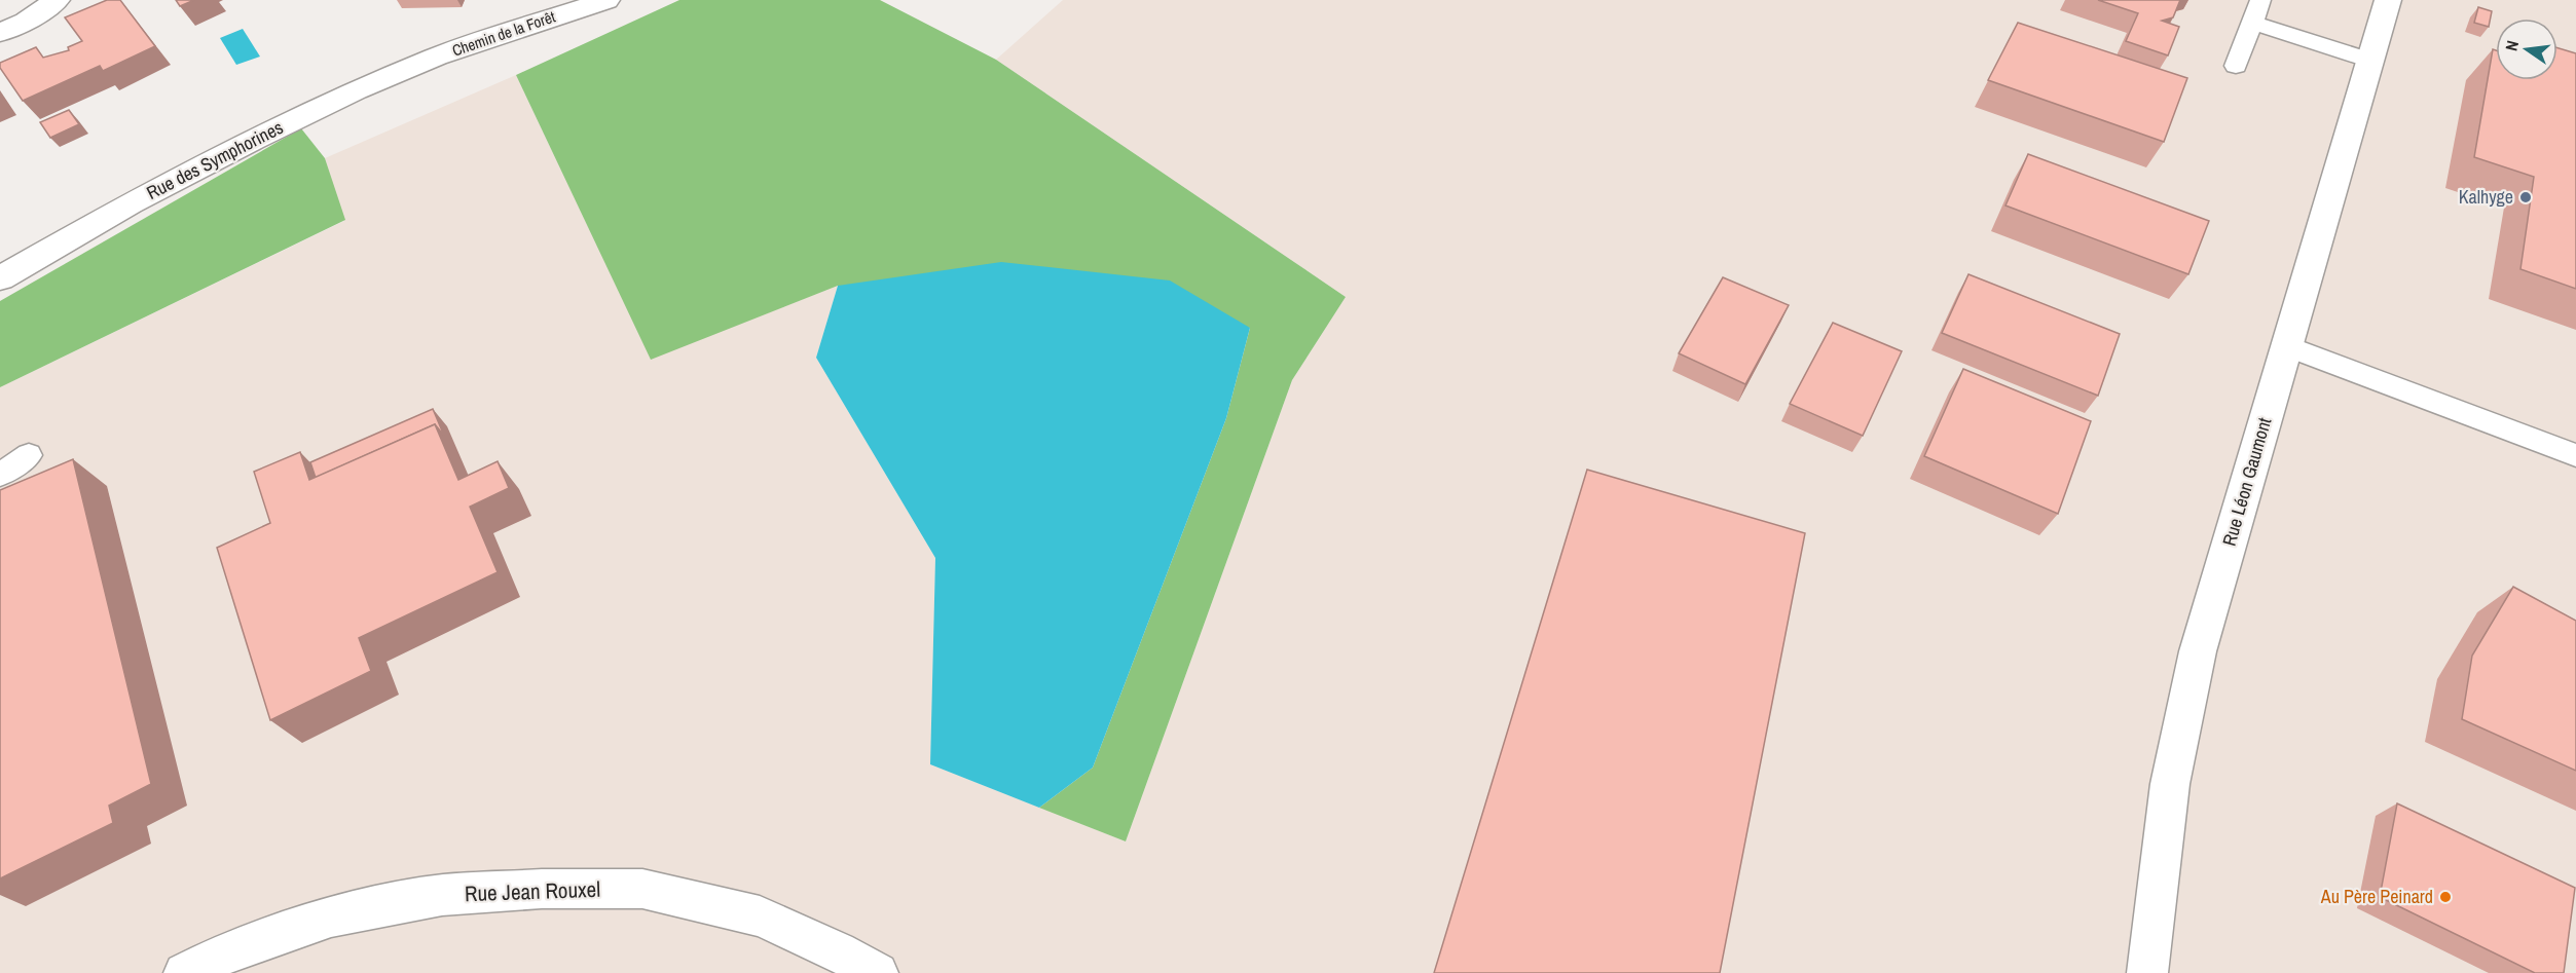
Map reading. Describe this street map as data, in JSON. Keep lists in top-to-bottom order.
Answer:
{
  "streets": {
    "street": [
      "Chemin de la Forêt",
      "Rue des Symphorines",
      "Rue Léon Gaumont",
      "Rue Jean Rouxel"
    ]
  },
  "crossings": [
    ["Chemin de la Forêt", "Rue des Symphorines"]
  ],
  "places": ["Kalhyge", "Au Père Peinard"],
  "north": "left"
}
